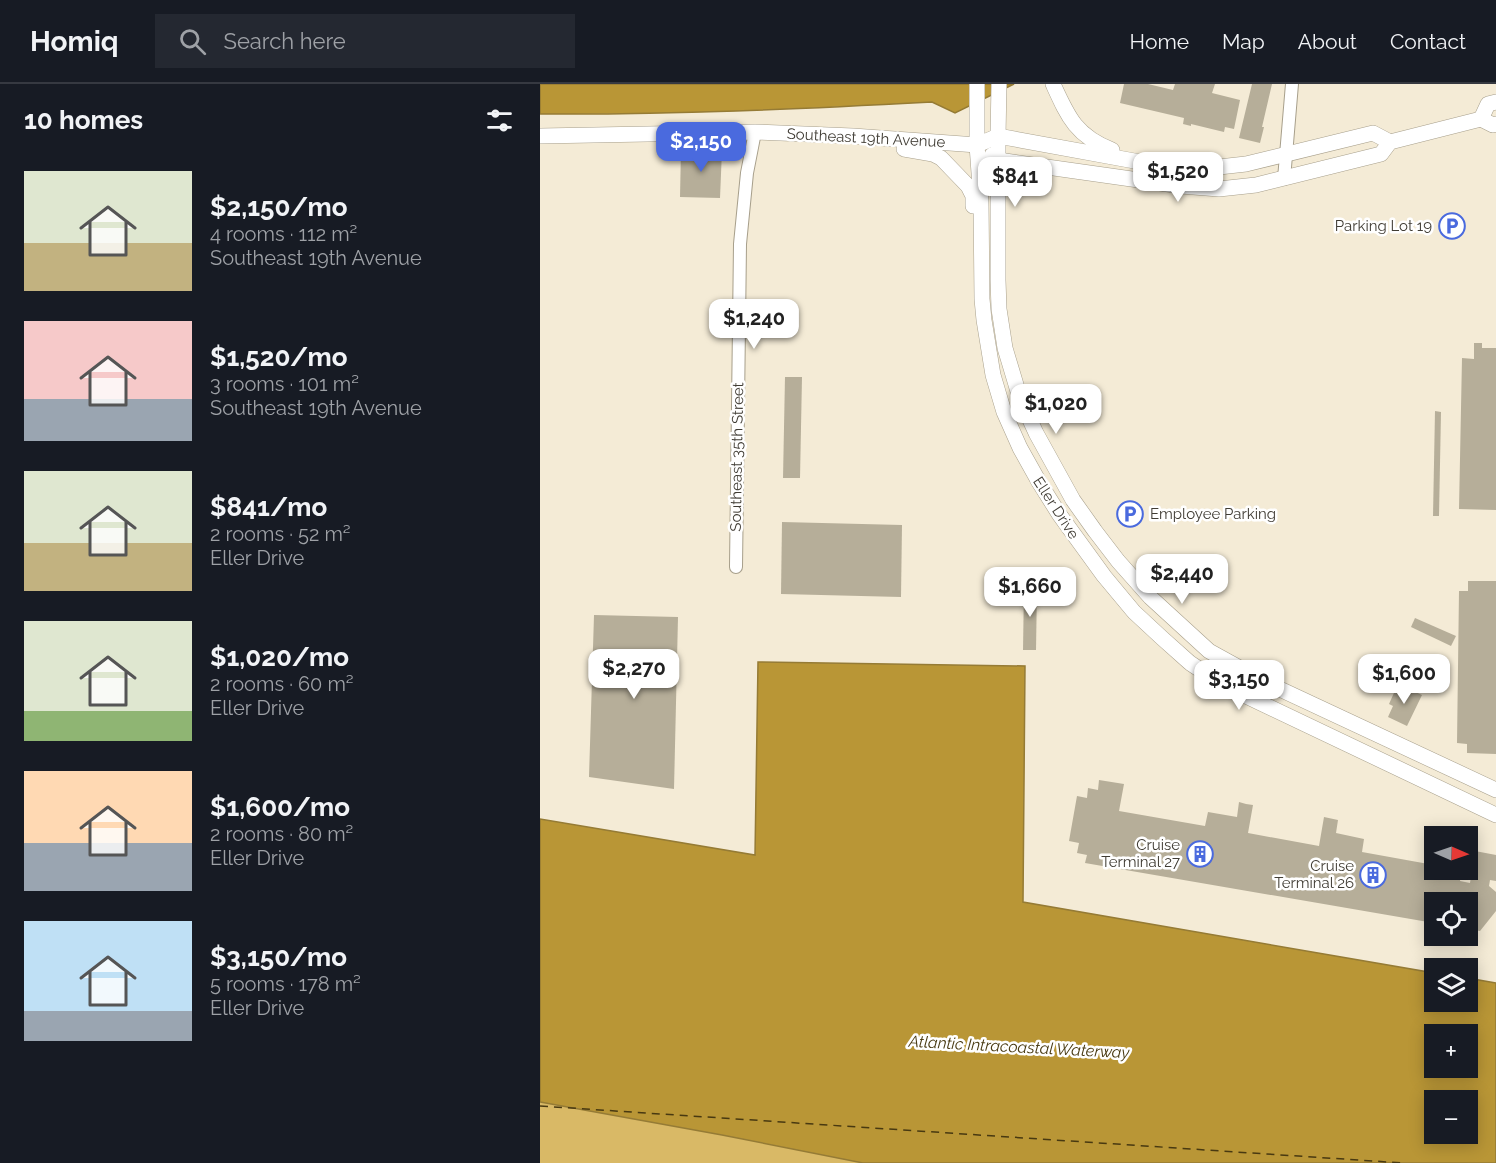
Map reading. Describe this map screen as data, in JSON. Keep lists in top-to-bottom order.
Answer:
{
  "streets": {
    "street": ["Southeast 19th Avenue", "Southeast 35th Street", "Eller Drive"]
  },
  "crossings": [
    ["Southeast 19th Avenue", "Southeast 35th Street"],
    ["Southeast 19th Avenue", "Eller Drive"]
  ],
  "water": ["Atlantic Intracoastal Waterway"],
  "places": {
    "parking": ["Parking Lot 19", "Employee Parking"],
    "building": ["Cruise Terminal 27", "Cruise Terminal 26"]
  },
  "north": "right",
  "page": {
    "header": "Homiq",
    "search": "Search here",
    "nav": [
      "Home",
      "Map",
      "About",
      "Contact"
    ],
    "heading": "10 homes",
    "price": [
      "$2,150",
      "$1,520",
      "$841",
      "$1,240",
      "$1,020",
      "$2,440",
      "$1,660",
      "$2,270",
      "$1,600",
      "$3,150"
    ],
    "list": [
      {
        "name": "$2,150/mo",
        "note": "4 rooms · 112 m² · Southeast 19th Avenue"
      },
      {
        "name": "$1,520/mo",
        "note": "3 rooms · 101 m² · Southeast 19th Avenue"
      },
      {
        "name": "$841/mo",
        "note": "2 rooms · 52 m² · Eller Drive"
      },
      {
        "name": "$1,020/mo",
        "note": "2 rooms · 60 m² · Eller Drive"
      },
      {
        "name": "$1,600/mo",
        "note": "2 rooms · 80 m² · Eller Drive"
      },
      {
        "name": "$3,150/mo",
        "note": "5 rooms · 178 m² · Eller Drive"
      }
    ],
    "map_buttons": ["+", "−"]
  }
}
